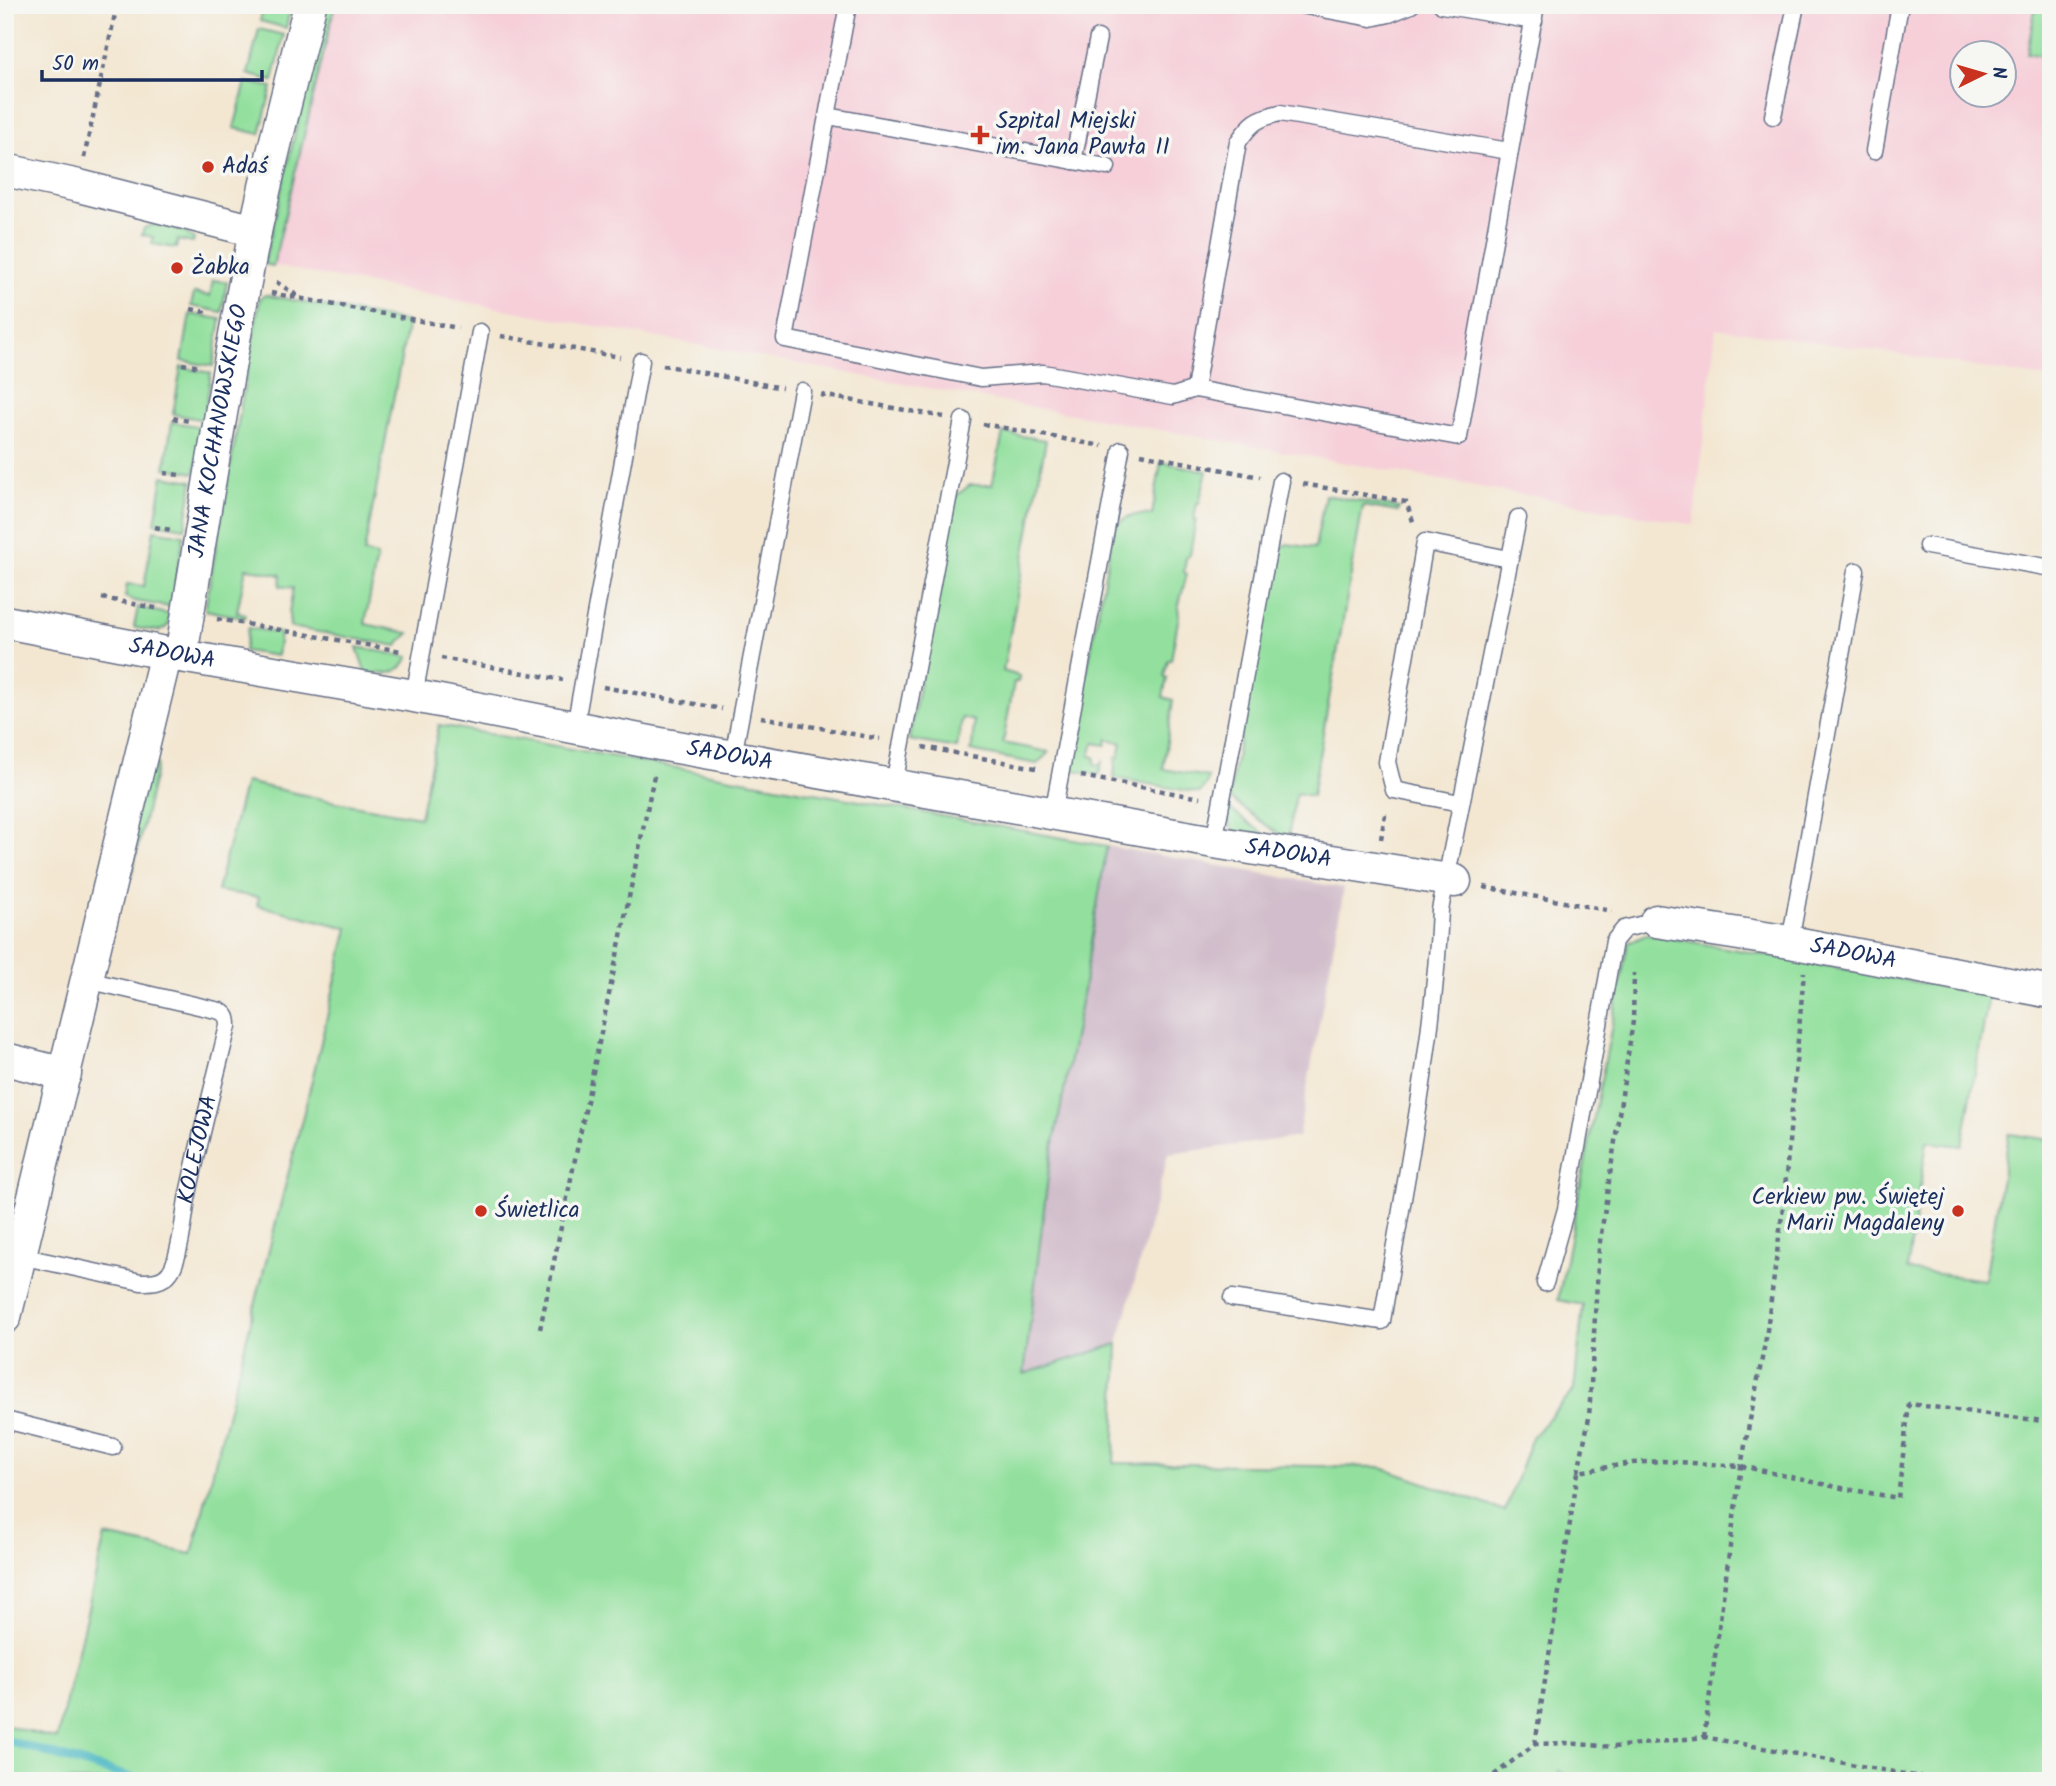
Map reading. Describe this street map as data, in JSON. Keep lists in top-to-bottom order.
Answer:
{
  "streets": {
    "street": ["JANA KOCHANOWSKIEGO", "SADOWA"],
    "lane": ["KOLEJOWA"]
  },
  "crossings": [
    ["JANA KOCHANOWSKIEGO", "SADOWA"]
  ],
  "places": {
    "health": ["Szpital Miejski im. Jana Pawła II"],
    "other": [
      "Adaś",
      "Żabka",
      "Świetlica",
      "Cerkiew pw. Świętej Marii Magdaleny"
    ]
  },
  "scale_bar": "50 m",
  "north": "right"
}
